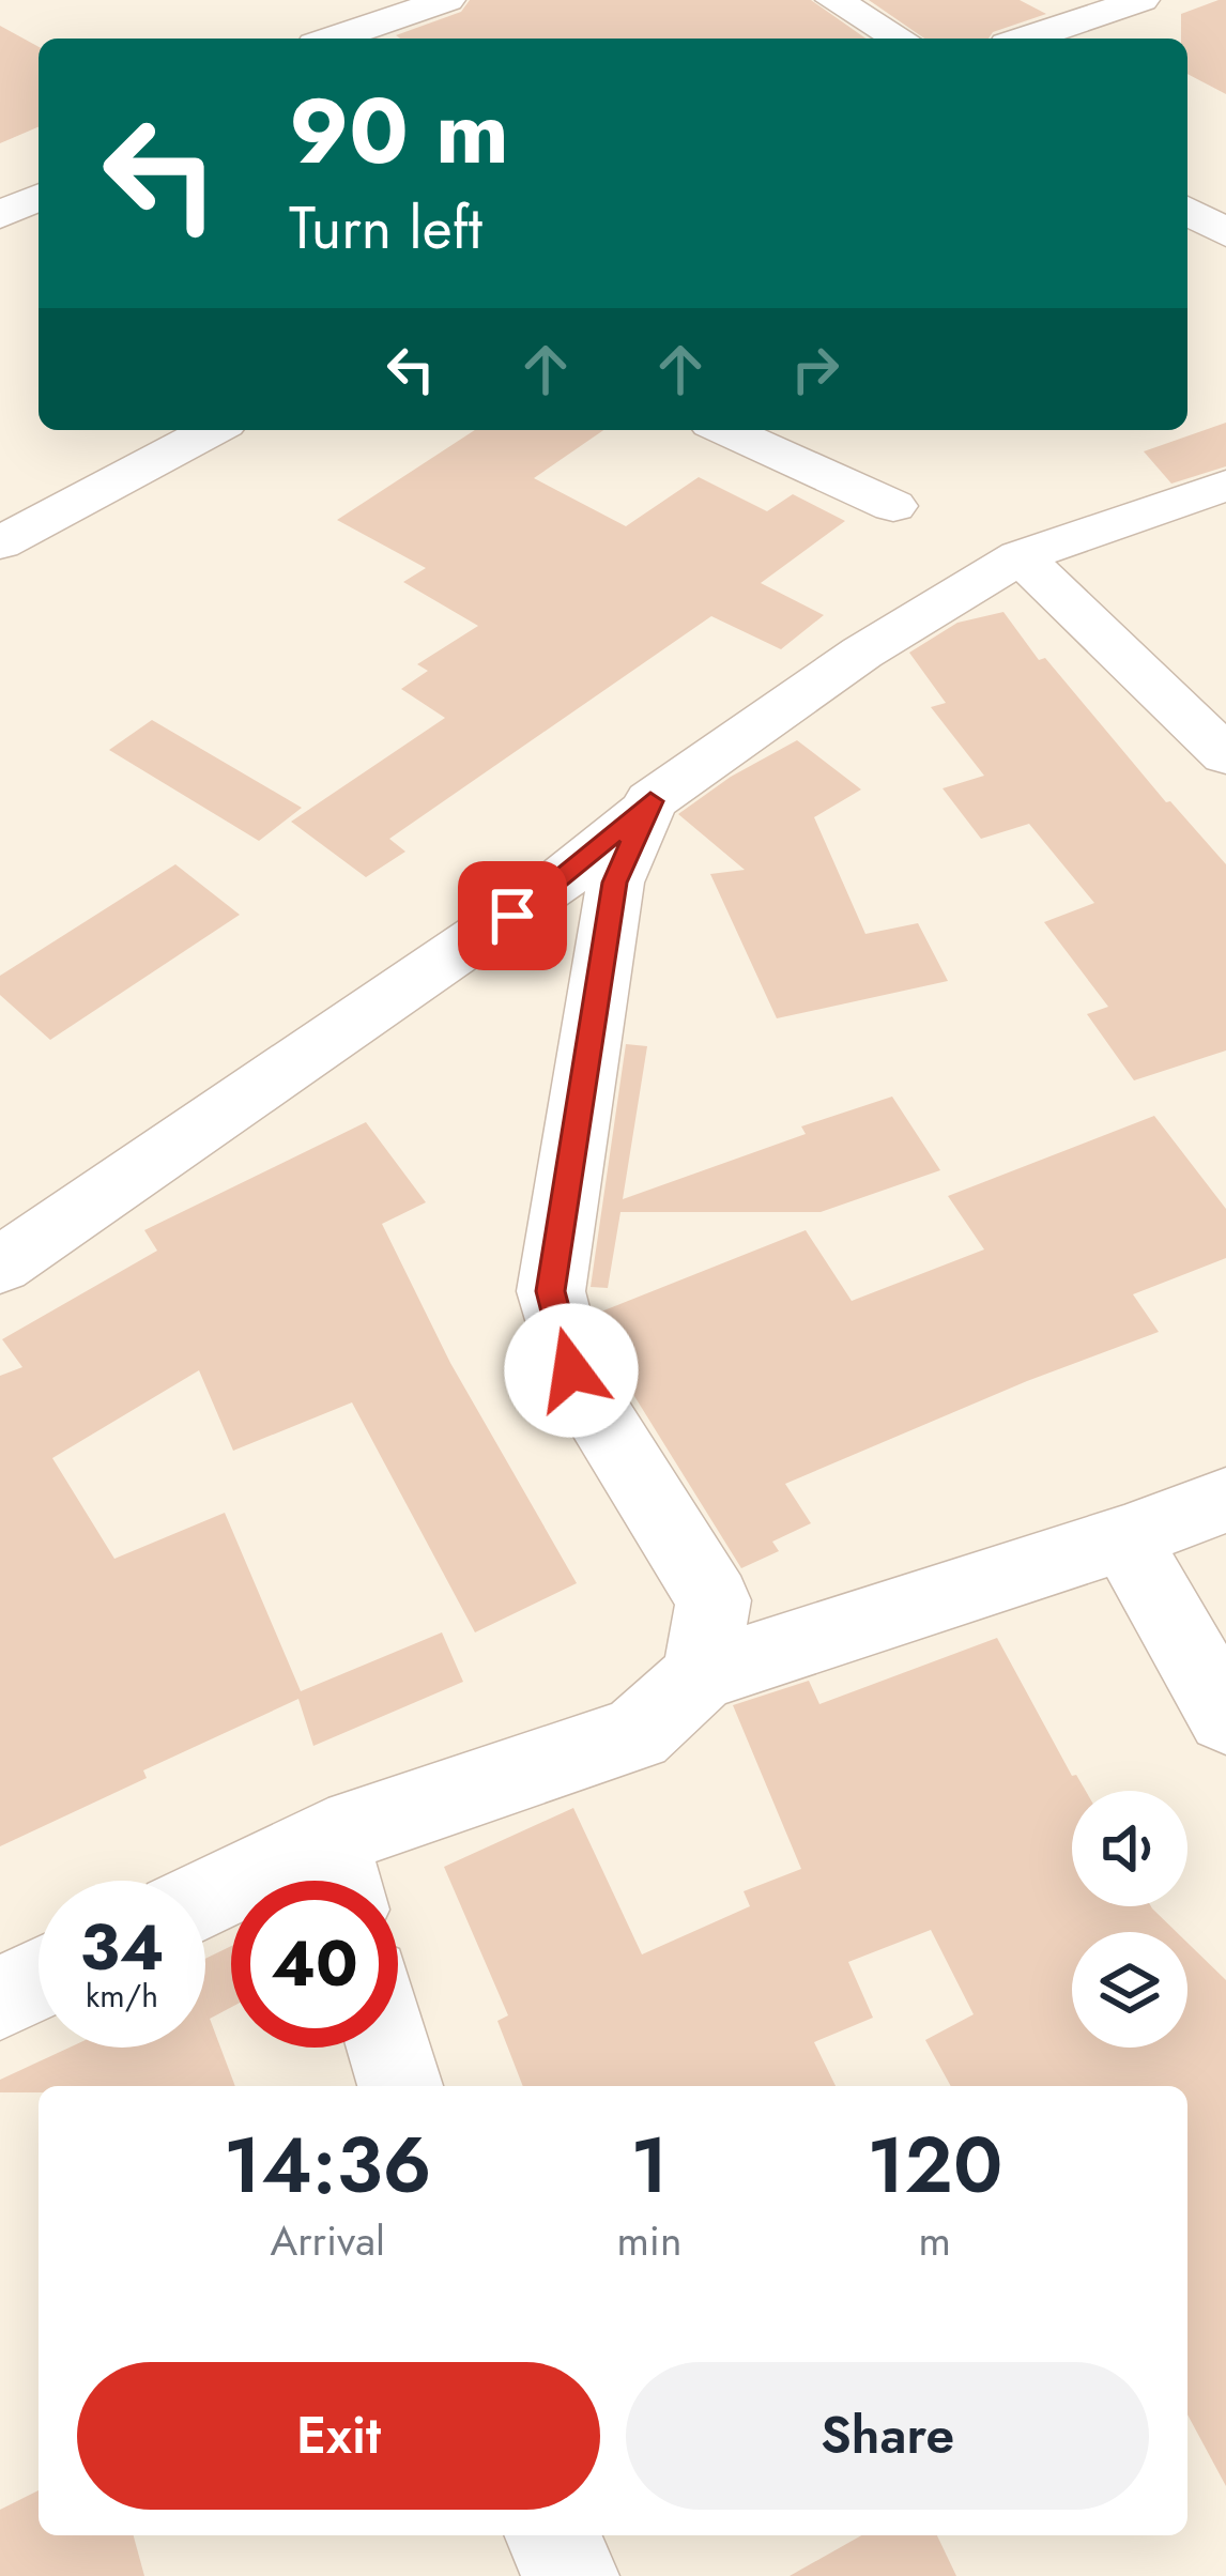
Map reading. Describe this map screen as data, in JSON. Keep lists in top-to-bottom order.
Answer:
{
  "page": {
    "turn": ["90 m", "Turn left"],
    "speed": "34 km/h",
    "limit": "40",
    "eta": [
      "14:36",
      "Arrival",
      "1",
      "min",
      "120",
      "m"
    ],
    "buttons": ["Exit", "Share"]
  }
}
